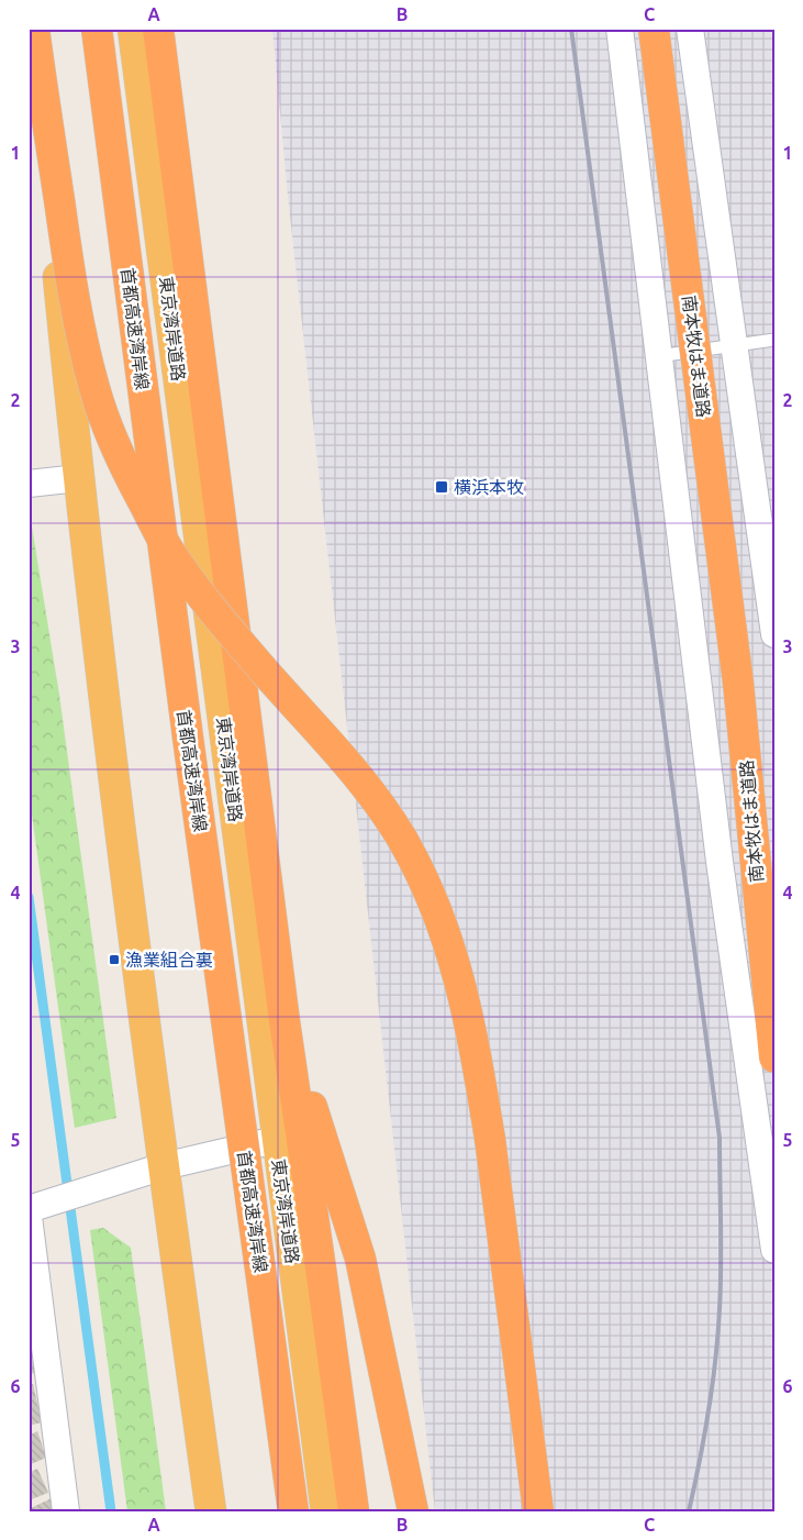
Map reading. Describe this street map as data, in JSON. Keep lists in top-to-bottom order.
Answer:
{
  "streets": {
    "highway": ["首都高速湾岸線", "東京湾岸道路", "南本牧はま道路"]
  },
  "places": {
    "transit": ["横浜本牧", "漁業組合裏"]
  },
  "grid": {
    "columns": ["A", "B", "C"],
    "rows": [
      "1",
      "2",
      "3",
      "4",
      "5",
      "6"
    ]
  }
}
